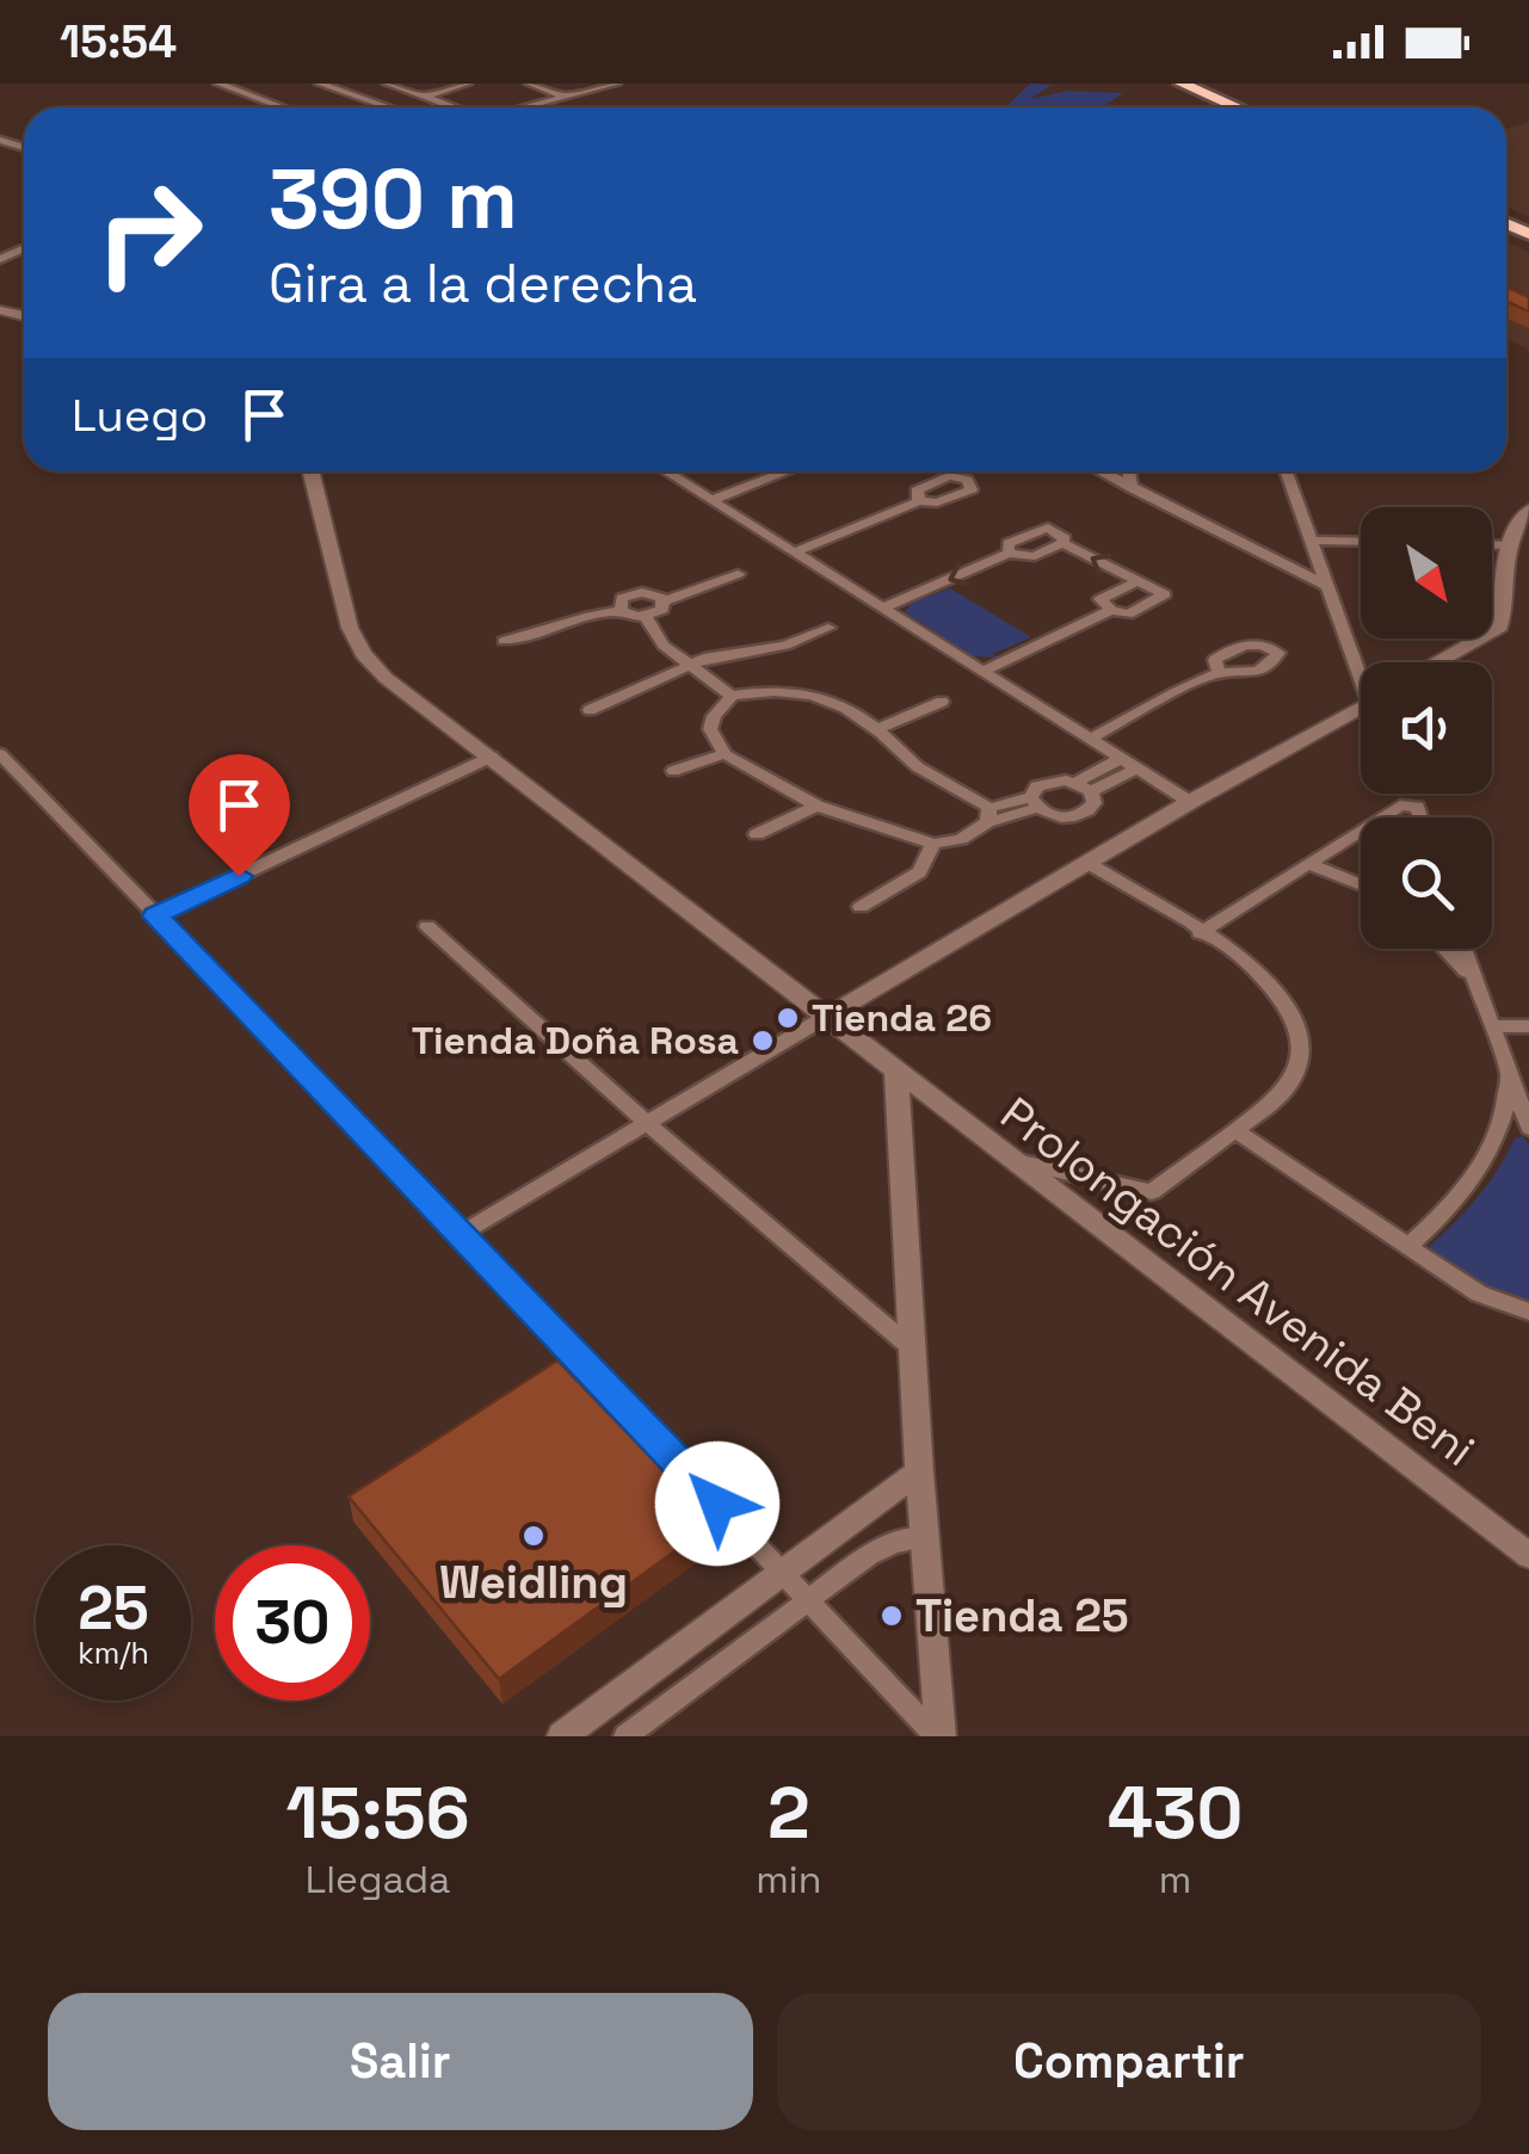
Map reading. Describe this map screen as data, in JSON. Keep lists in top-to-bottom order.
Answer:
{
  "streets": {
    "street": ["Prolongación Avenida Beni"]
  },
  "places": [
    "Tienda 26",
    "Tienda Doña Rosa",
    "Weidling",
    "Tienda 25"
  ],
  "north": "bottom right",
  "page": {
    "status": "15:54",
    "turn": ["390 m", "Gira a la derecha"],
    "then": "Luego",
    "speed": "25 km/h",
    "limit": "30",
    "eta": [
      "15:56",
      "Llegada",
      "2",
      "min",
      "430",
      "m"
    ],
    "buttons": ["Salir", "Compartir"]
  }
}
